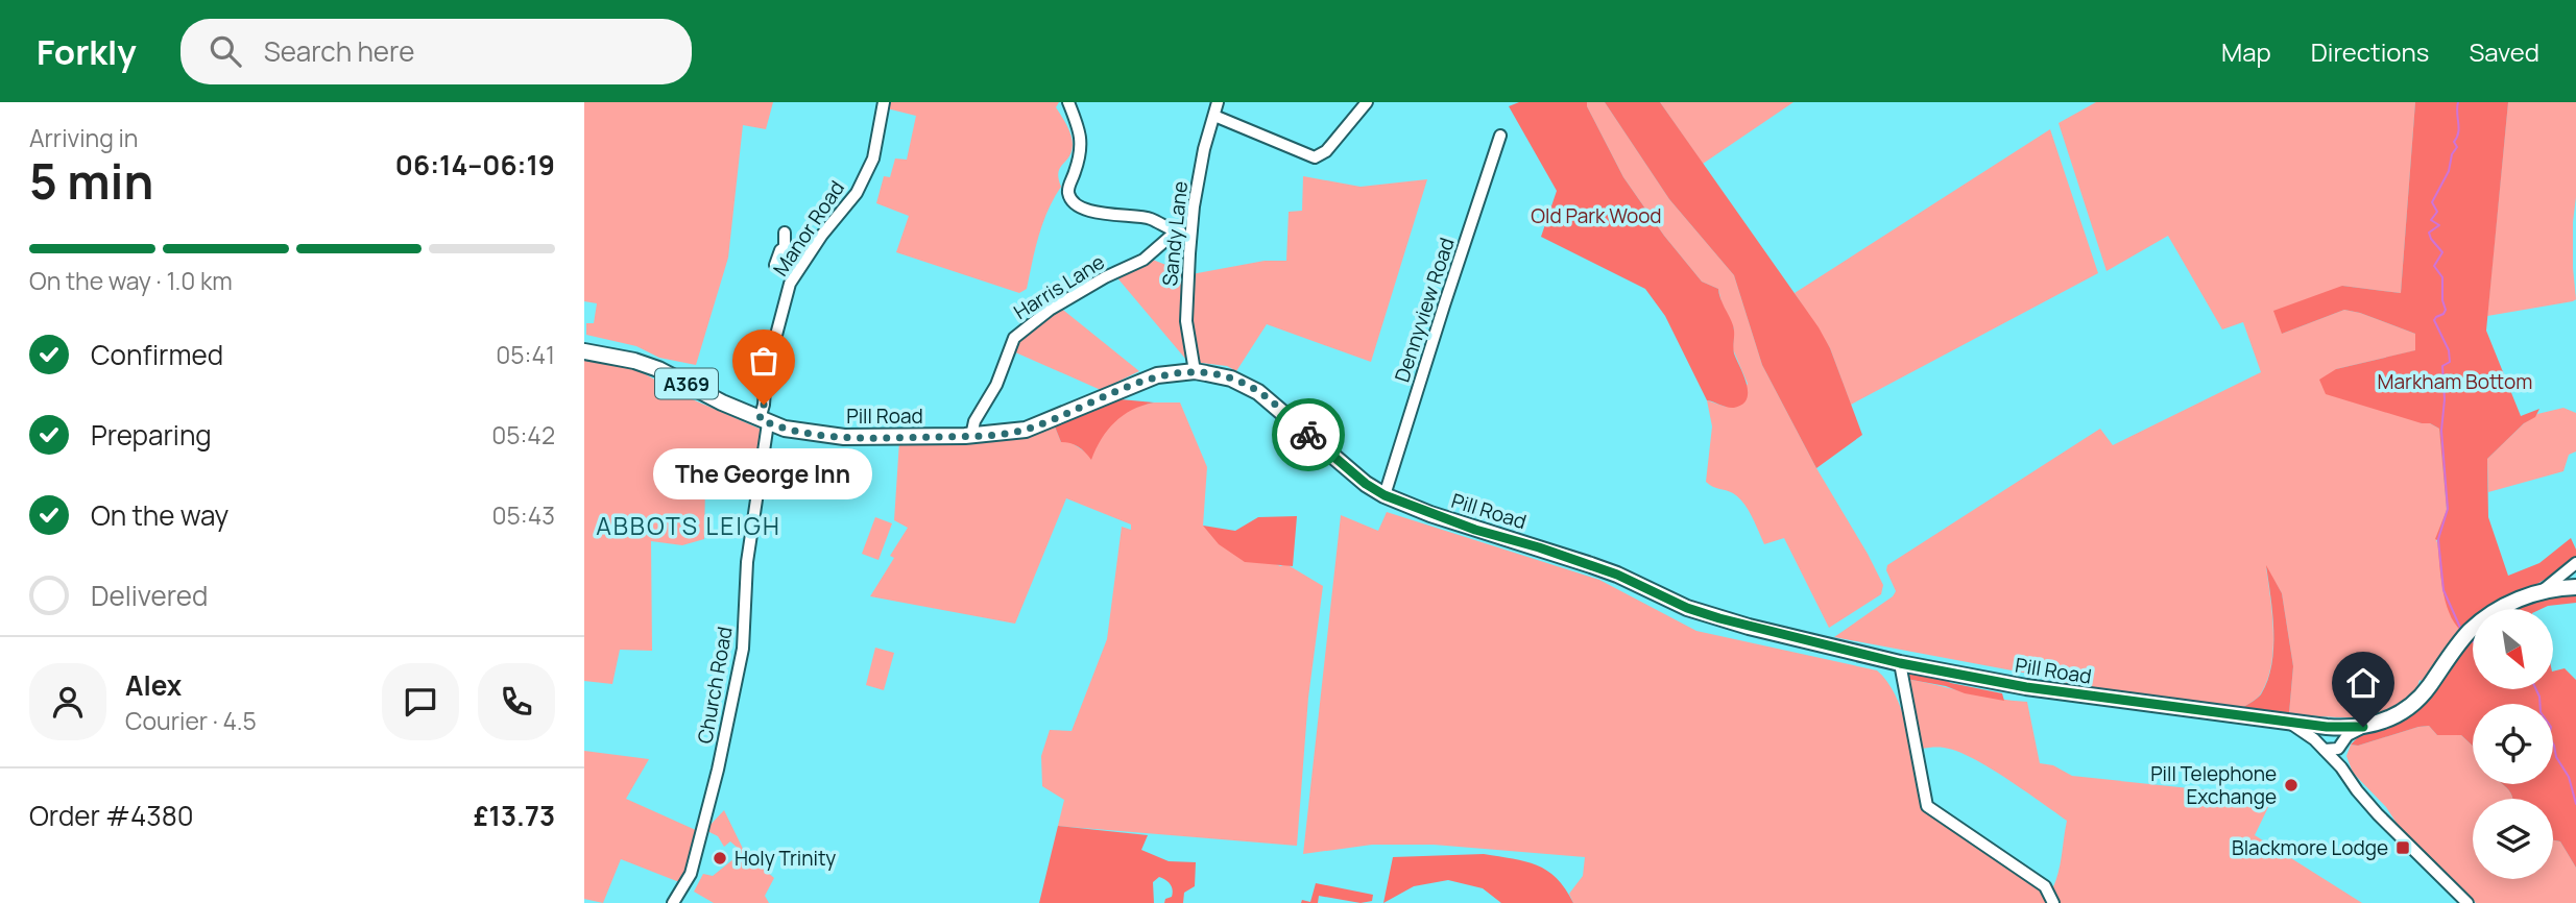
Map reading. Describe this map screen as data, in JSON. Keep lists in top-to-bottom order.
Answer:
{
  "streets": {
    "main road": ["A369", "Pill Road"],
    "street": [
      "Manor Road",
      "Sandy Lane",
      "Harris Lane",
      "Dennyview Road",
      "Church Road"
    ]
  },
  "crossings": [
    ["Manor Road", "A369"],
    ["Manor Road", "Pill Road"],
    ["Manor Road", "Church Road"],
    ["Sandy Lane", "Pill Road"],
    ["Harris Lane", "Pill Road"],
    ["Dennyview Road", "Pill Road"],
    ["A369", "Pill Road"],
    ["A369", "Church Road"],
    ["Pill Road", "Church Road"]
  ],
  "districts": ["ABBOTS LEIGH"],
  "parks": ["Old Park Wood", "Markham Bottom"],
  "places": {
    "other": ["The George Inn", "Pill Telephone Exchange", "Holy Trinity"],
    "transit": ["Blackmore Lodge"]
  },
  "north": "bottom right",
  "page": {
    "header": "Forkly",
    "search": "Search here",
    "nav": ["Map", "Directions", "Saved"],
    "heading": ["5 min", "Arriving in", "06:14–06:19"],
    "panel": [
      "Alex",
      "Courier · 4.5",
      "Order #4380",
      "£13.73"
    ],
    "bar": "On the way · 1.0 km",
    "list": [
      ["Confirmed", "05:41"],
      ["Preparing", "05:42"],
      ["On the way", "05:43"],
      "Delivered"
    ],
    "bubble": "The George Inn"
  }
}
